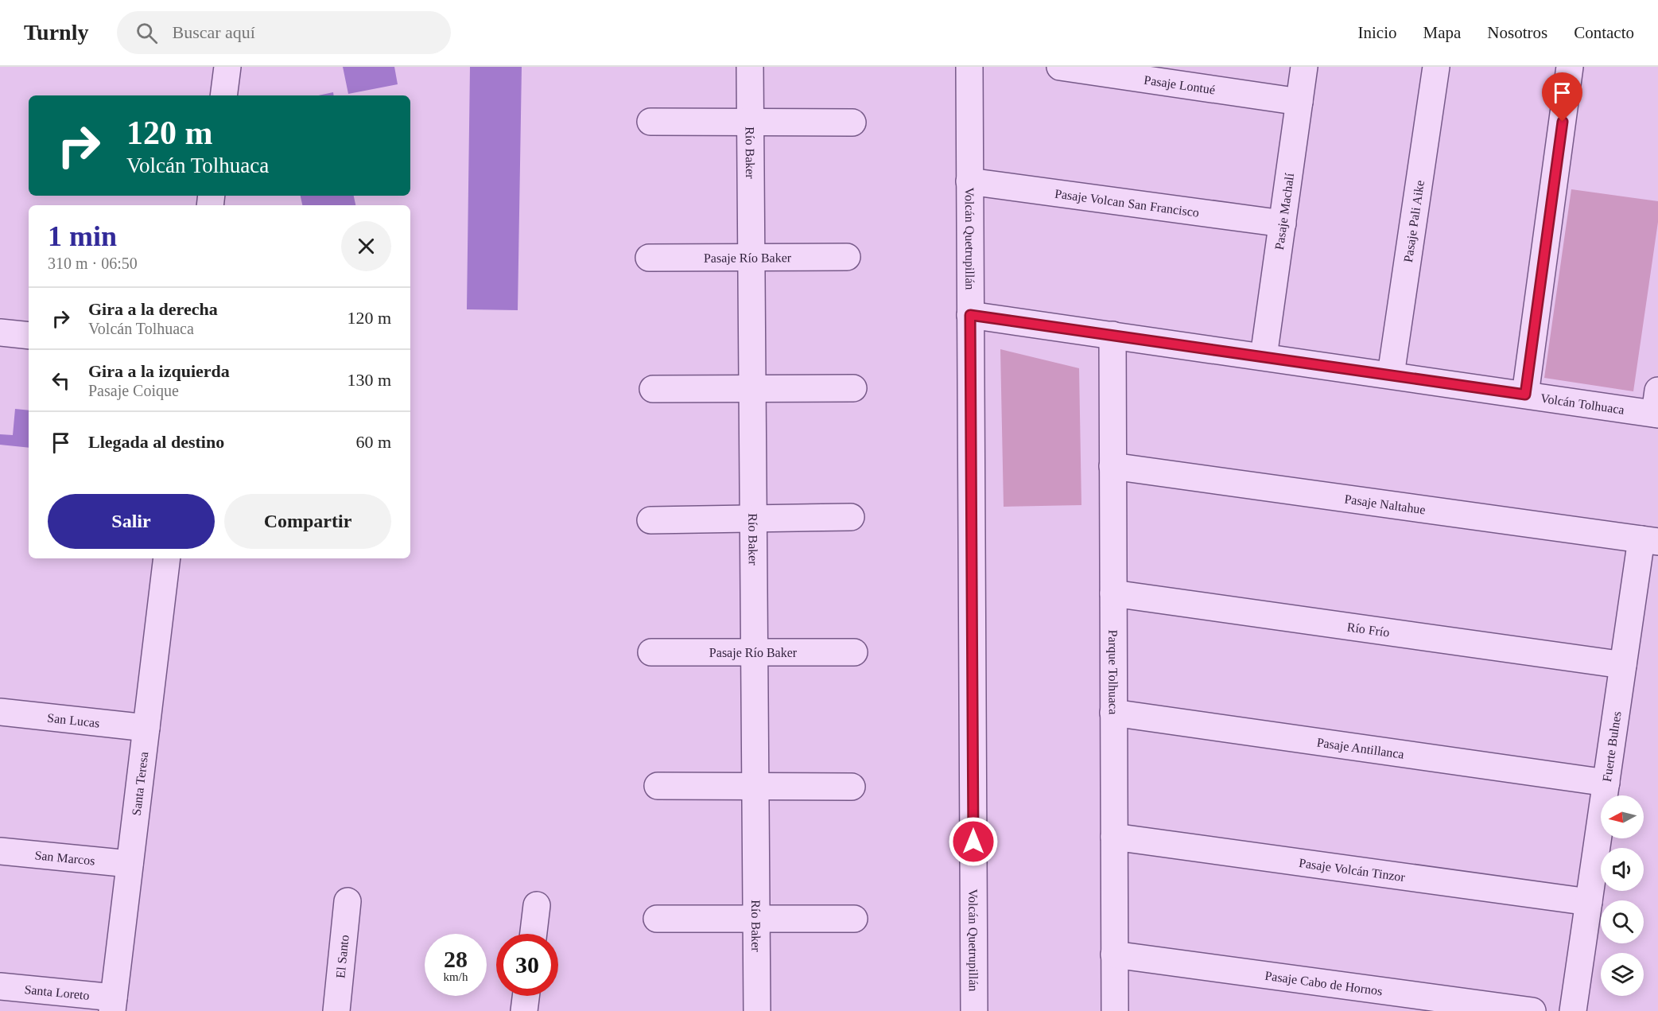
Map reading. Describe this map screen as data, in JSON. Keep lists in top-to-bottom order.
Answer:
{
  "streets": {
    "street": [
      "Pasaje Lontué",
      "Río Baker",
      "Pasaje Volcan San Francisco",
      "Pasaje Machalí",
      "Pasaje Pali Aike",
      "Volcán Quetrupillán",
      "Pasaje Río Baker",
      "Volcán Tolhuaca",
      "Pasaje Naltahue",
      "Río Frío",
      "Parque Tolhuaca",
      "San Lucas",
      "Fuerte Bulnes",
      "Pasaje Antillanca",
      "Santa Teresa",
      "San Marcos",
      "Pasaje Volcán Tinzor",
      "El Santo",
      "Pasaje Cabo de Hornos",
      "Santa Loreto"
    ]
  },
  "crossings": [
    ["Pasaje Lontué", "Pasaje Machalí"],
    ["Río Baker", "Pasaje Río Baker"],
    ["Pasaje Volcan San Francisco", "Pasaje Machalí"],
    ["Pasaje Volcan San Francisco", "Volcán Quetrupillán"],
    ["Pasaje Machalí", "Volcán Tolhuaca"],
    ["Pasaje Pali Aike", "Volcán Tolhuaca"],
    ["Volcán Quetrupillán", "Volcán Tolhuaca"],
    ["Volcán Tolhuaca", "Parque Tolhuaca"],
    ["Pasaje Naltahue", "Parque Tolhuaca"],
    ["Pasaje Naltahue", "Fuerte Bulnes"],
    ["Río Frío", "Parque Tolhuaca"],
    ["Río Frío", "Fuerte Bulnes"],
    ["Parque Tolhuaca", "Pasaje Antillanca"],
    ["Parque Tolhuaca", "Pasaje Volcán Tinzor"],
    ["Parque Tolhuaca", "Pasaje Cabo de Hornos"],
    ["San Lucas", "Santa Teresa"],
    ["Fuerte Bulnes", "Pasaje Antillanca"],
    ["Fuerte Bulnes", "Pasaje Volcán Tinzor"],
    ["Santa Teresa", "San Marcos"],
    ["Santa Teresa", "Santa Loreto"]
  ],
  "north": "left",
  "page": {
    "header": "Turnly",
    "search": "Buscar aquí",
    "nav": [
      "Inicio",
      "Mapa",
      "Nosotros",
      "Contacto"
    ],
    "turn": ["120 m", "Volcán Tolhuaca"],
    "heading": ["1 min", "310 m · 06:50"],
    "list": [
      {
        "name": "Gira a la derecha",
        "note": "Volcán Tolhuaca",
        "value": "120 m"
      },
      {
        "name": "Gira a la izquierda",
        "note": "Pasaje Coique",
        "value": "130 m"
      },
      {
        "name": "Llegada al destino",
        "value": "60 m"
      }
    ],
    "buttons": ["Salir", "Compartir"],
    "speed": "28 km/h",
    "limit": "30"
  }
}
